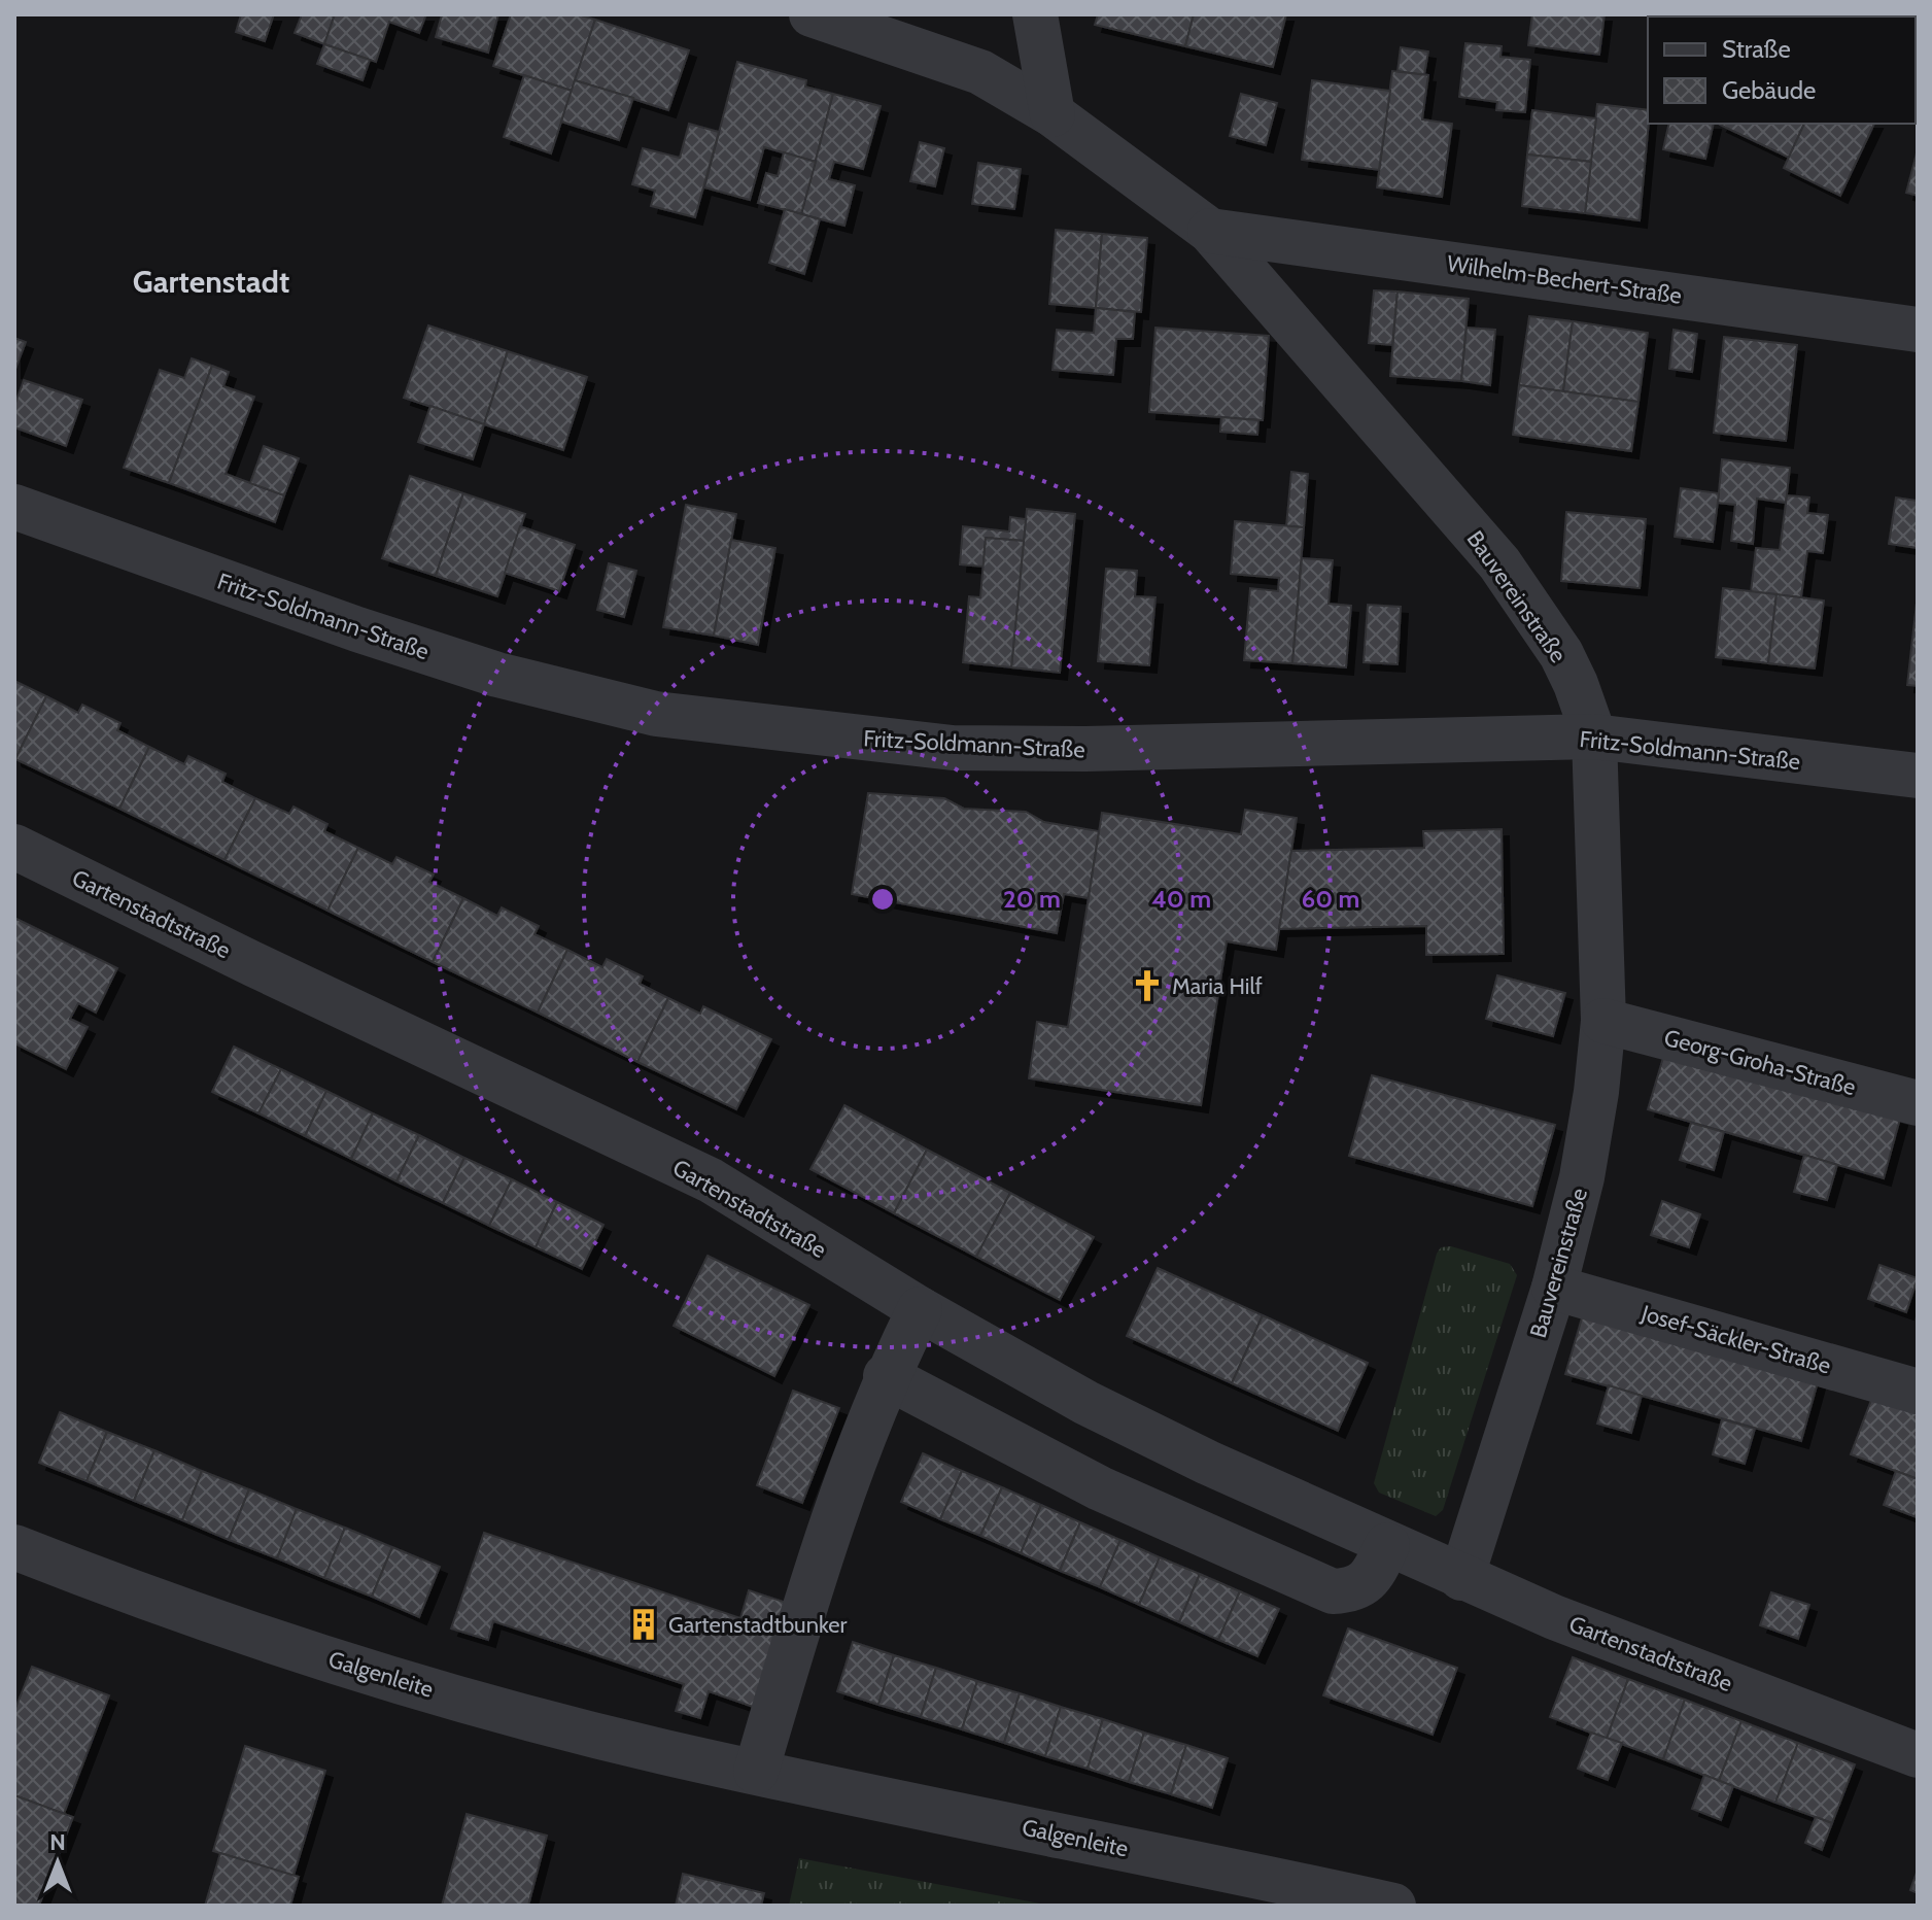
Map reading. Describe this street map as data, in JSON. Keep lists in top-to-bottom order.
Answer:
{
  "streets": {
    "street": [
      "Wilhelm-Bechert-Straße",
      "Bauvereinstraße",
      "Fritz-Soldmann-Straße",
      "Gartenstadtstraße",
      "Georg-Groha-Straße",
      "Josef-Säckler-Straße",
      "Galgenleite"
    ]
  },
  "crossings": [
    ["Wilhelm-Bechert-Straße", "Bauvereinstraße"],
    ["Bauvereinstraße", "Fritz-Soldmann-Straße"],
    ["Bauvereinstraße", "Gartenstadtstraße"],
    ["Bauvereinstraße", "Georg-Groha-Straße"],
    ["Bauvereinstraße", "Josef-Säckler-Straße"]
  ],
  "districts": ["Gartenstadt"],
  "places": {
    "church": ["Maria Hilf"],
    "building": ["Gartenstadtbunker"]
  },
  "legend": ["Straße", "Gebäude"],
  "north": "top",
  "rings": ["20 m", "40 m", "60 m"]
}
